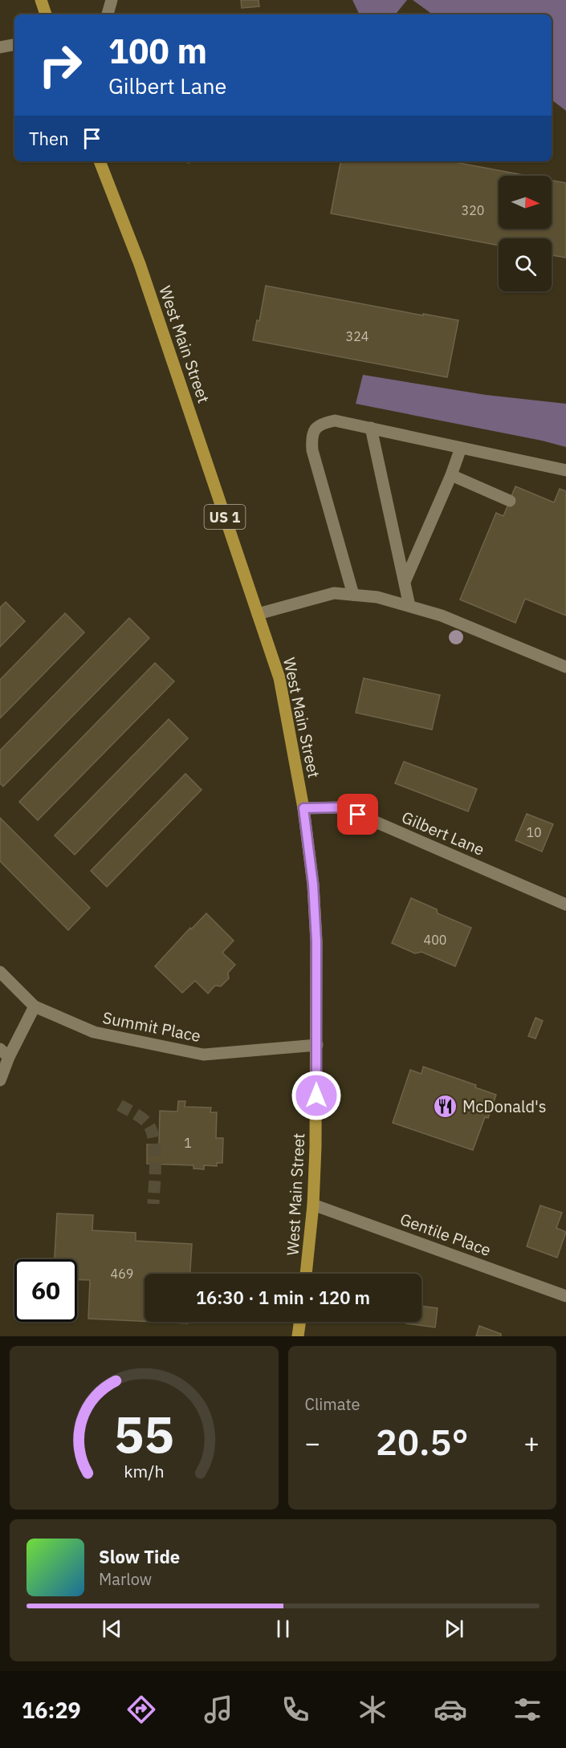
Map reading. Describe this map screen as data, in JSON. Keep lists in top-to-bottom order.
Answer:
{
  "streets": {
    "main road": ["West Main Street", "US 1"],
    "street": ["Gilbert Lane", "Summit Place", "Gentile Place"]
  },
  "crossings": [
    ["West Main Street", "Gilbert Lane"],
    ["West Main Street", "Summit Place"],
    ["West Main Street", "Gentile Place"]
  ],
  "places": {
    "restaurant": ["McDonald's"]
  },
  "house_numbers": [
    "320",
    "324",
    "10",
    "400",
    "1",
    "469"
  ],
  "north": "right",
  "page": {
    "turn": ["100 m", "Gilbert Lane"],
    "then": "Then",
    "limit": "60",
    "trip": "16:30 · 1 min · 120 m",
    "tile": "Climate",
    "heat": ["−", "20.5°", "+"],
    "song": ["Slow Tide", "Marlow"],
    "tabs": "16:29",
    "gauge": ["55", "km/h"]
  }
}
